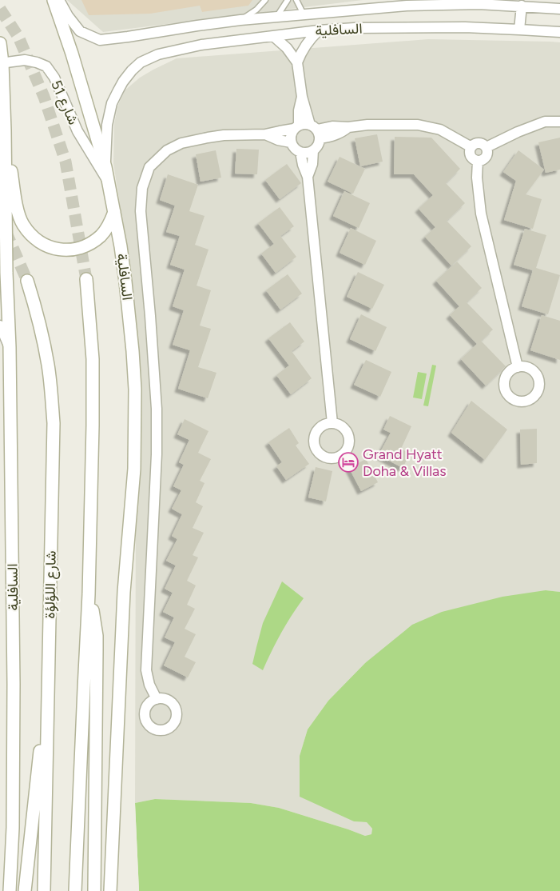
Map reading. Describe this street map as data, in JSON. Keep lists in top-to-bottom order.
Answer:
{
  "streets": {
    "street": ["السافلية", "شارع 51", "شارع اللؤلؤة"]
  },
  "crossings": [
    ["السافلية", "شارع 51"]
  ],
  "places": {
    "hotel": ["Grand Hyatt Doha & Villas"]
  }
}
